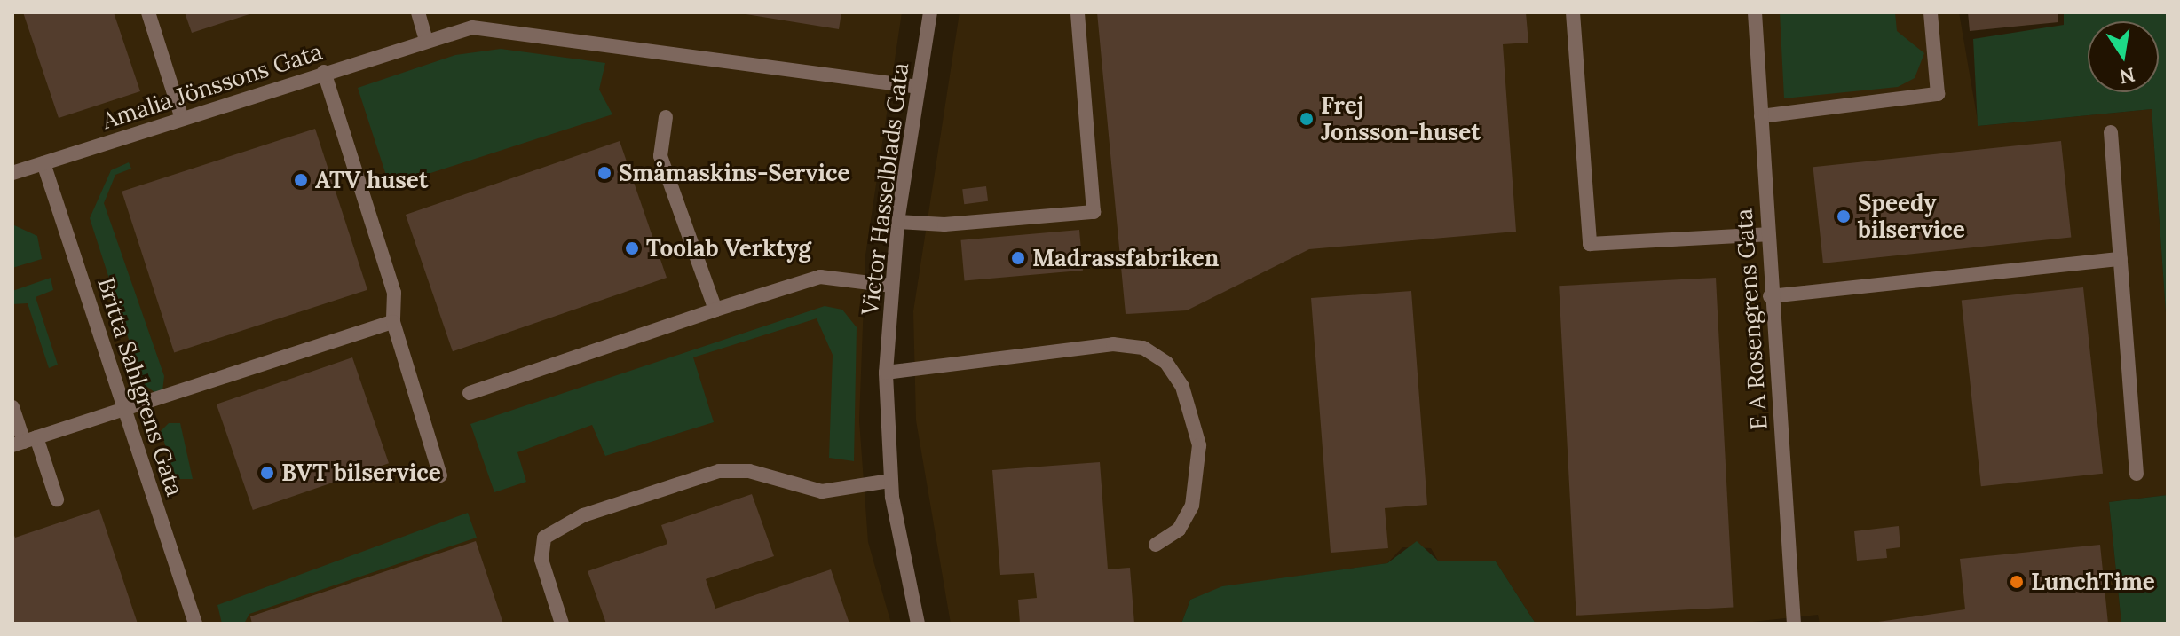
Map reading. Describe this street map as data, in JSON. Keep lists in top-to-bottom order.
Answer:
{
  "streets": {
    "street": [
      "Amalia Jönssons Gata",
      "Victor Hasselblads Gata",
      "E A Rosengrens Gata",
      "Britta Sahlgrens Gata"
    ]
  },
  "crossings": [
    ["Amalia Jönssons Gata", "Victor Hasselblads Gata"],
    ["Amalia Jönssons Gata", "Britta Sahlgrens Gata"]
  ],
  "places": [
    "Frej Jonsson-huset",
    "Småmaskins-Service",
    "ATV huset",
    "Speedy bilservice",
    "Toolab Verktyg",
    "Madrassfabriken",
    "BVT bilservice",
    "LunchTime"
  ],
  "north": "bottom"
}
